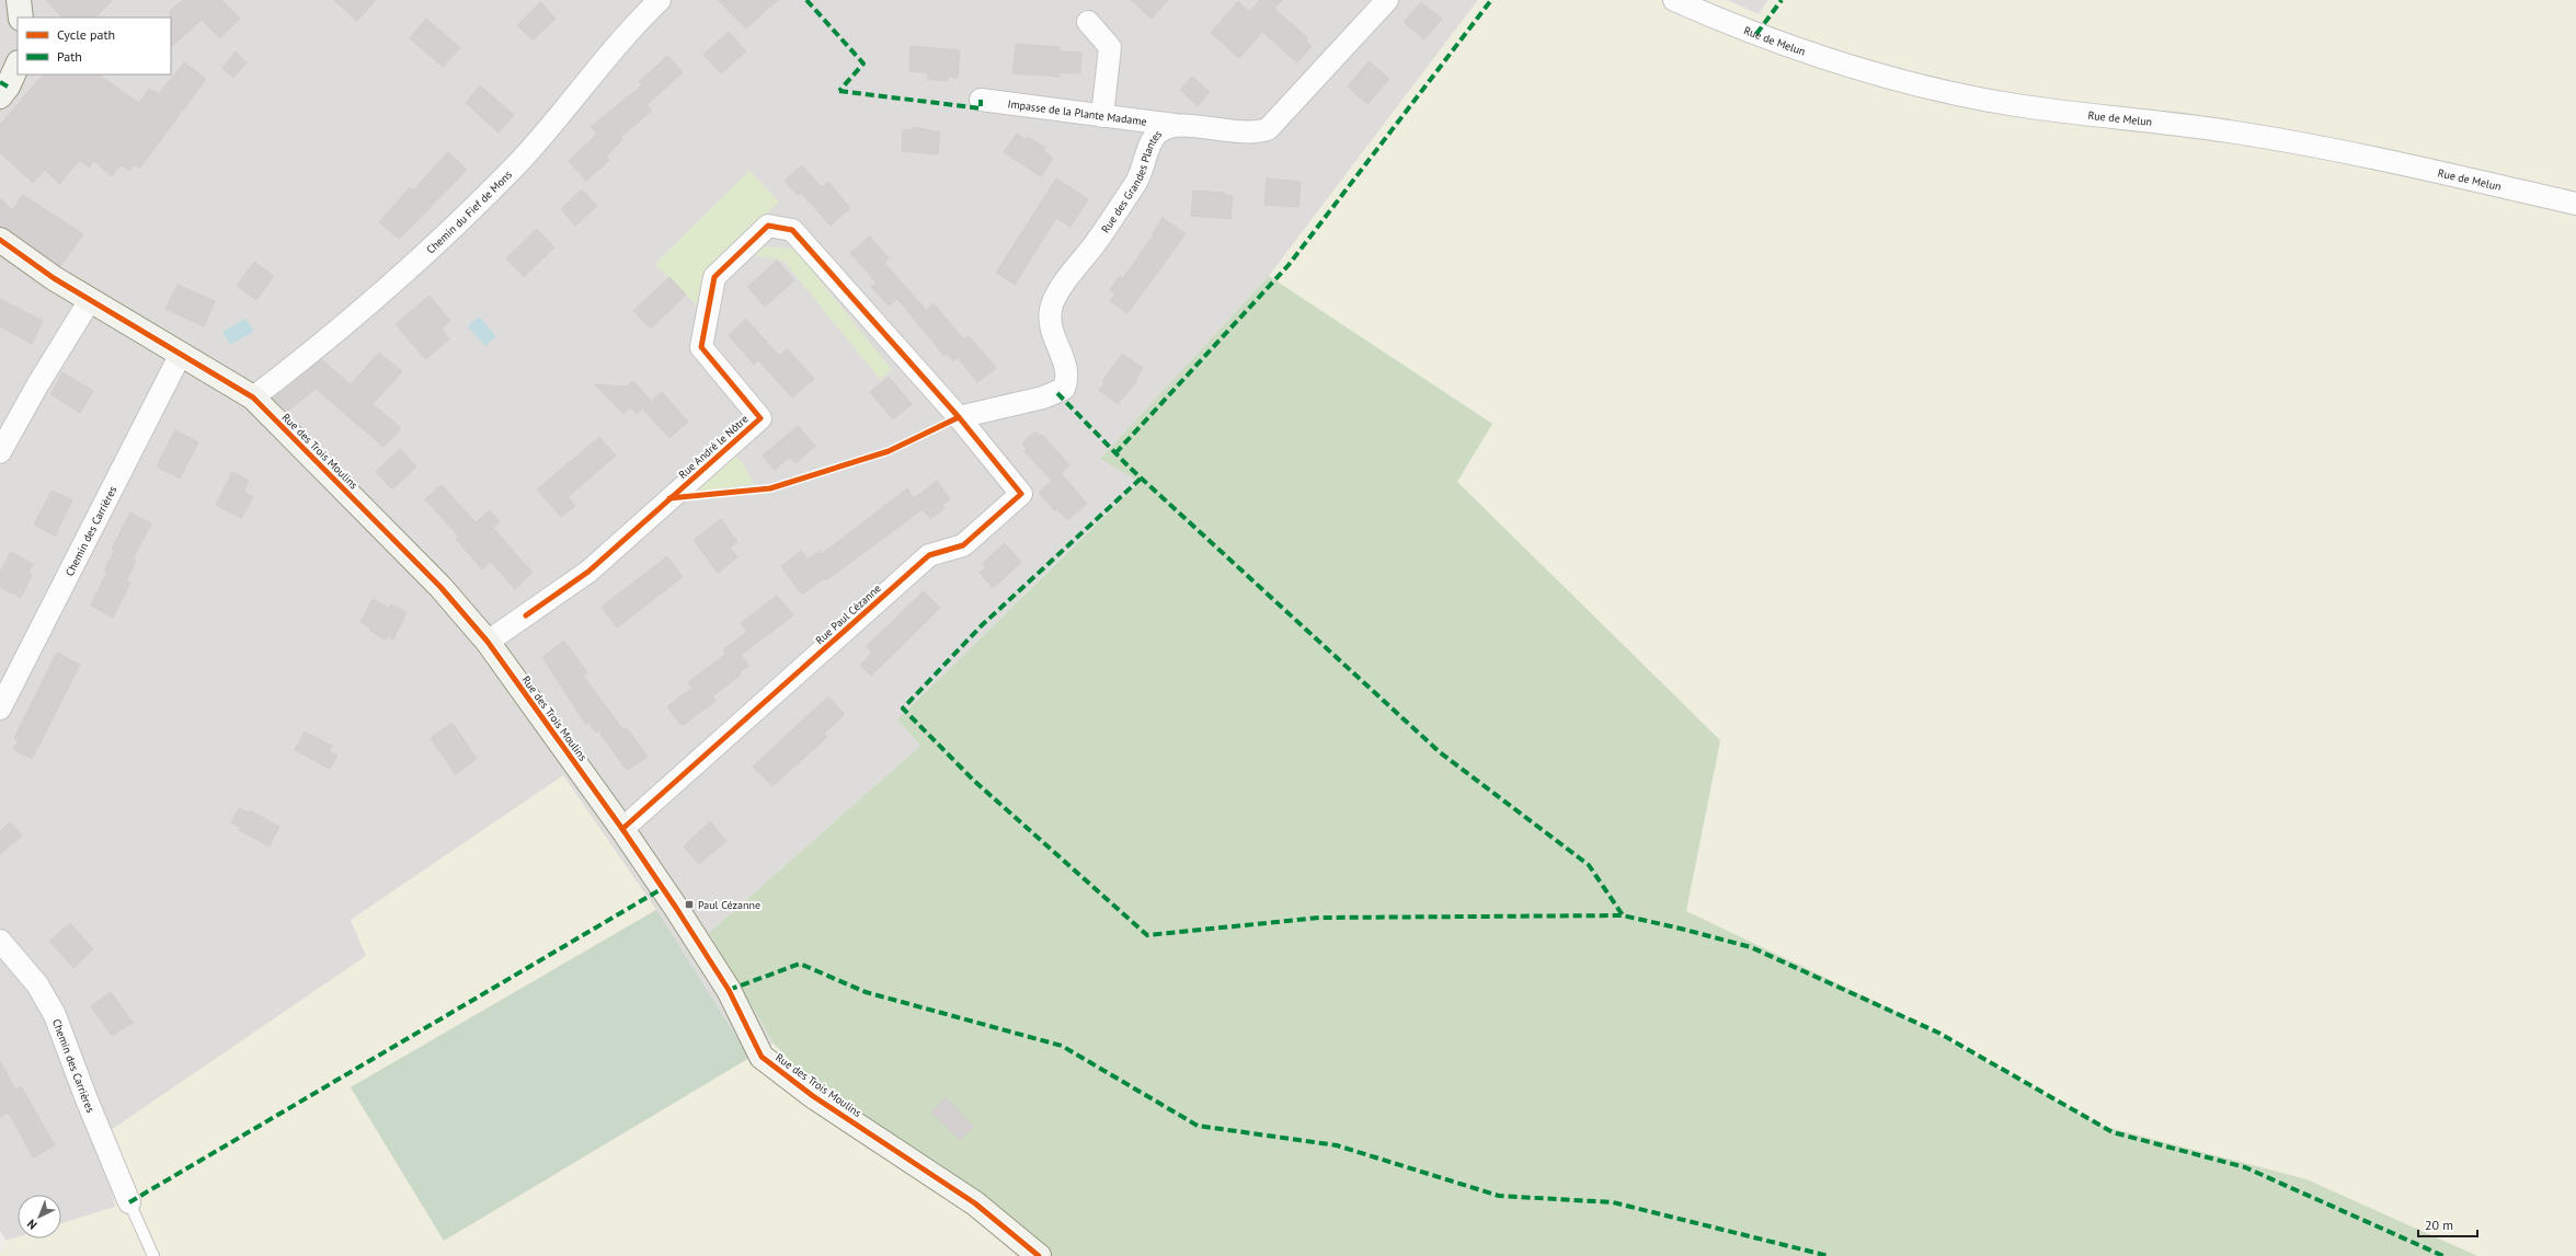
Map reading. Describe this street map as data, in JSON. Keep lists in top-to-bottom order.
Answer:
{
  "streets": {
    "street": [
      "Rue de Melun",
      "Impasse de la Plante Madame",
      "Rue des Grandes Plantes",
      "Chemin du Fief de Mons",
      "Rue André le Nôtre",
      "Rue des Trois Moulins",
      "Chemin des Carrières",
      "Rue Paul Cézanne"
    ]
  },
  "crossings": [
    ["Impasse de la Plante Madame", "Rue des Grandes Plantes"],
    ["Rue des Grandes Plantes", "Rue André le Nôtre"],
    ["Rue des Grandes Plantes", "Rue Paul Cézanne"],
    ["Chemin du Fief de Mons", "Rue des Trois Moulins"],
    ["Rue André le Nôtre", "Rue des Trois Moulins"],
    ["Rue André le Nôtre", "Rue Paul Cézanne"],
    ["Rue des Trois Moulins", "Chemin des Carrières"],
    ["Rue des Trois Moulins", "Rue Paul Cézanne"]
  ],
  "places": {
    "transit": ["Paul Cézanne"]
  },
  "legend": ["Cycle path", "Path"],
  "scale_bar": "20 m",
  "north": "bottom left"
}
